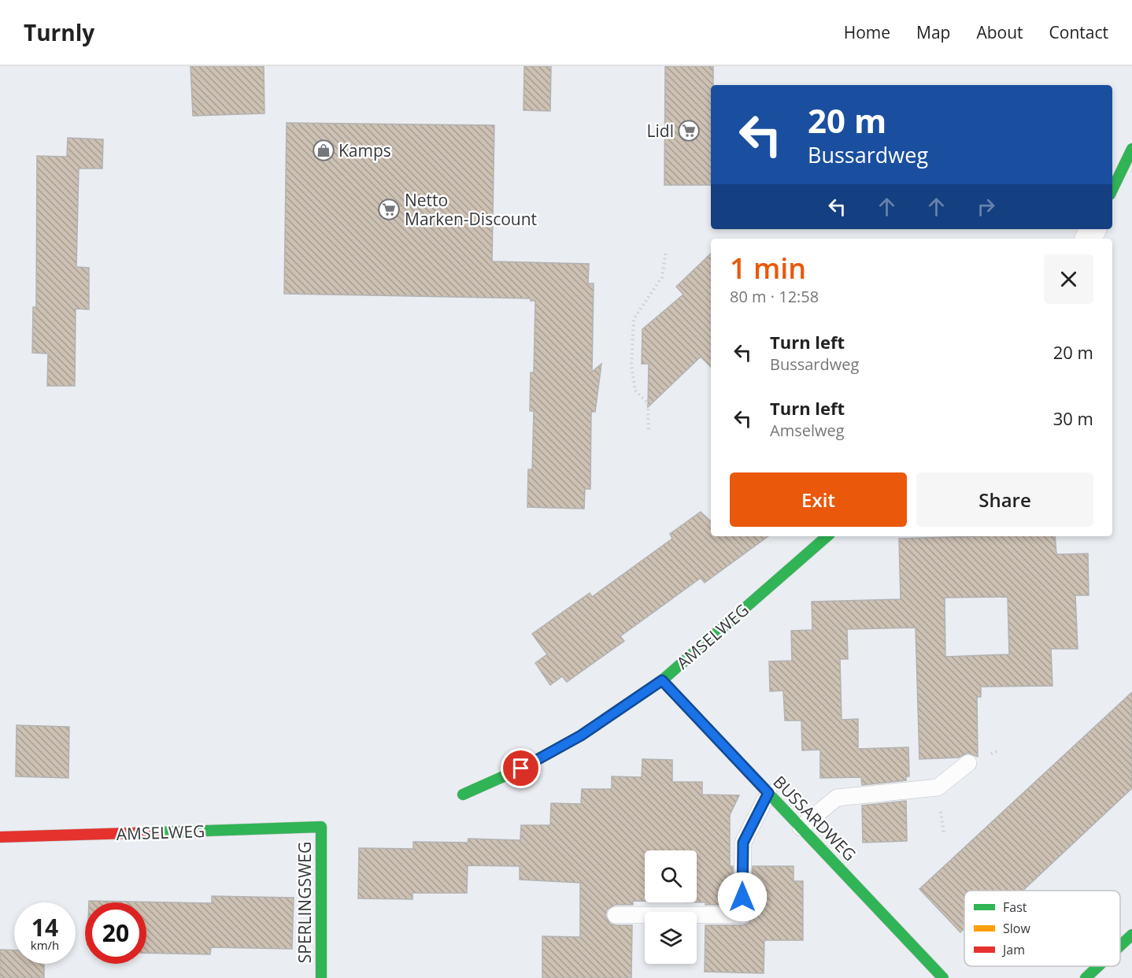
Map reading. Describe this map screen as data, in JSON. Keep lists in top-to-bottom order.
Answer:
{
  "streets": {
    "street": ["AMSELWEG", "BUSSARDWEG", "SPERLINGSWEG"]
  },
  "crossings": [
    ["AMSELWEG", "BUSSARDWEG"],
    ["AMSELWEG", "SPERLINGSWEG"]
  ],
  "places": {
    "supermarket": ["Lidl", "Netto Marken-Discount"],
    "shop": ["Kamps"]
  },
  "legend": ["Fast", "Slow", "Jam"],
  "page": {
    "header": "Turnly",
    "nav": [
      "Home",
      "Map",
      "About",
      "Contact"
    ],
    "turn": ["20 m", "Bussardweg"],
    "heading": ["1 min", "80 m · 12:58"],
    "list": [
      {
        "name": "Turn left",
        "note": "Bussardweg",
        "value": "20 m"
      },
      {
        "name": "Turn left",
        "note": "Amselweg",
        "value": "30 m"
      }
    ],
    "buttons": ["Exit", "Share"],
    "speed": "14 km/h",
    "limit": "20"
  }
}
